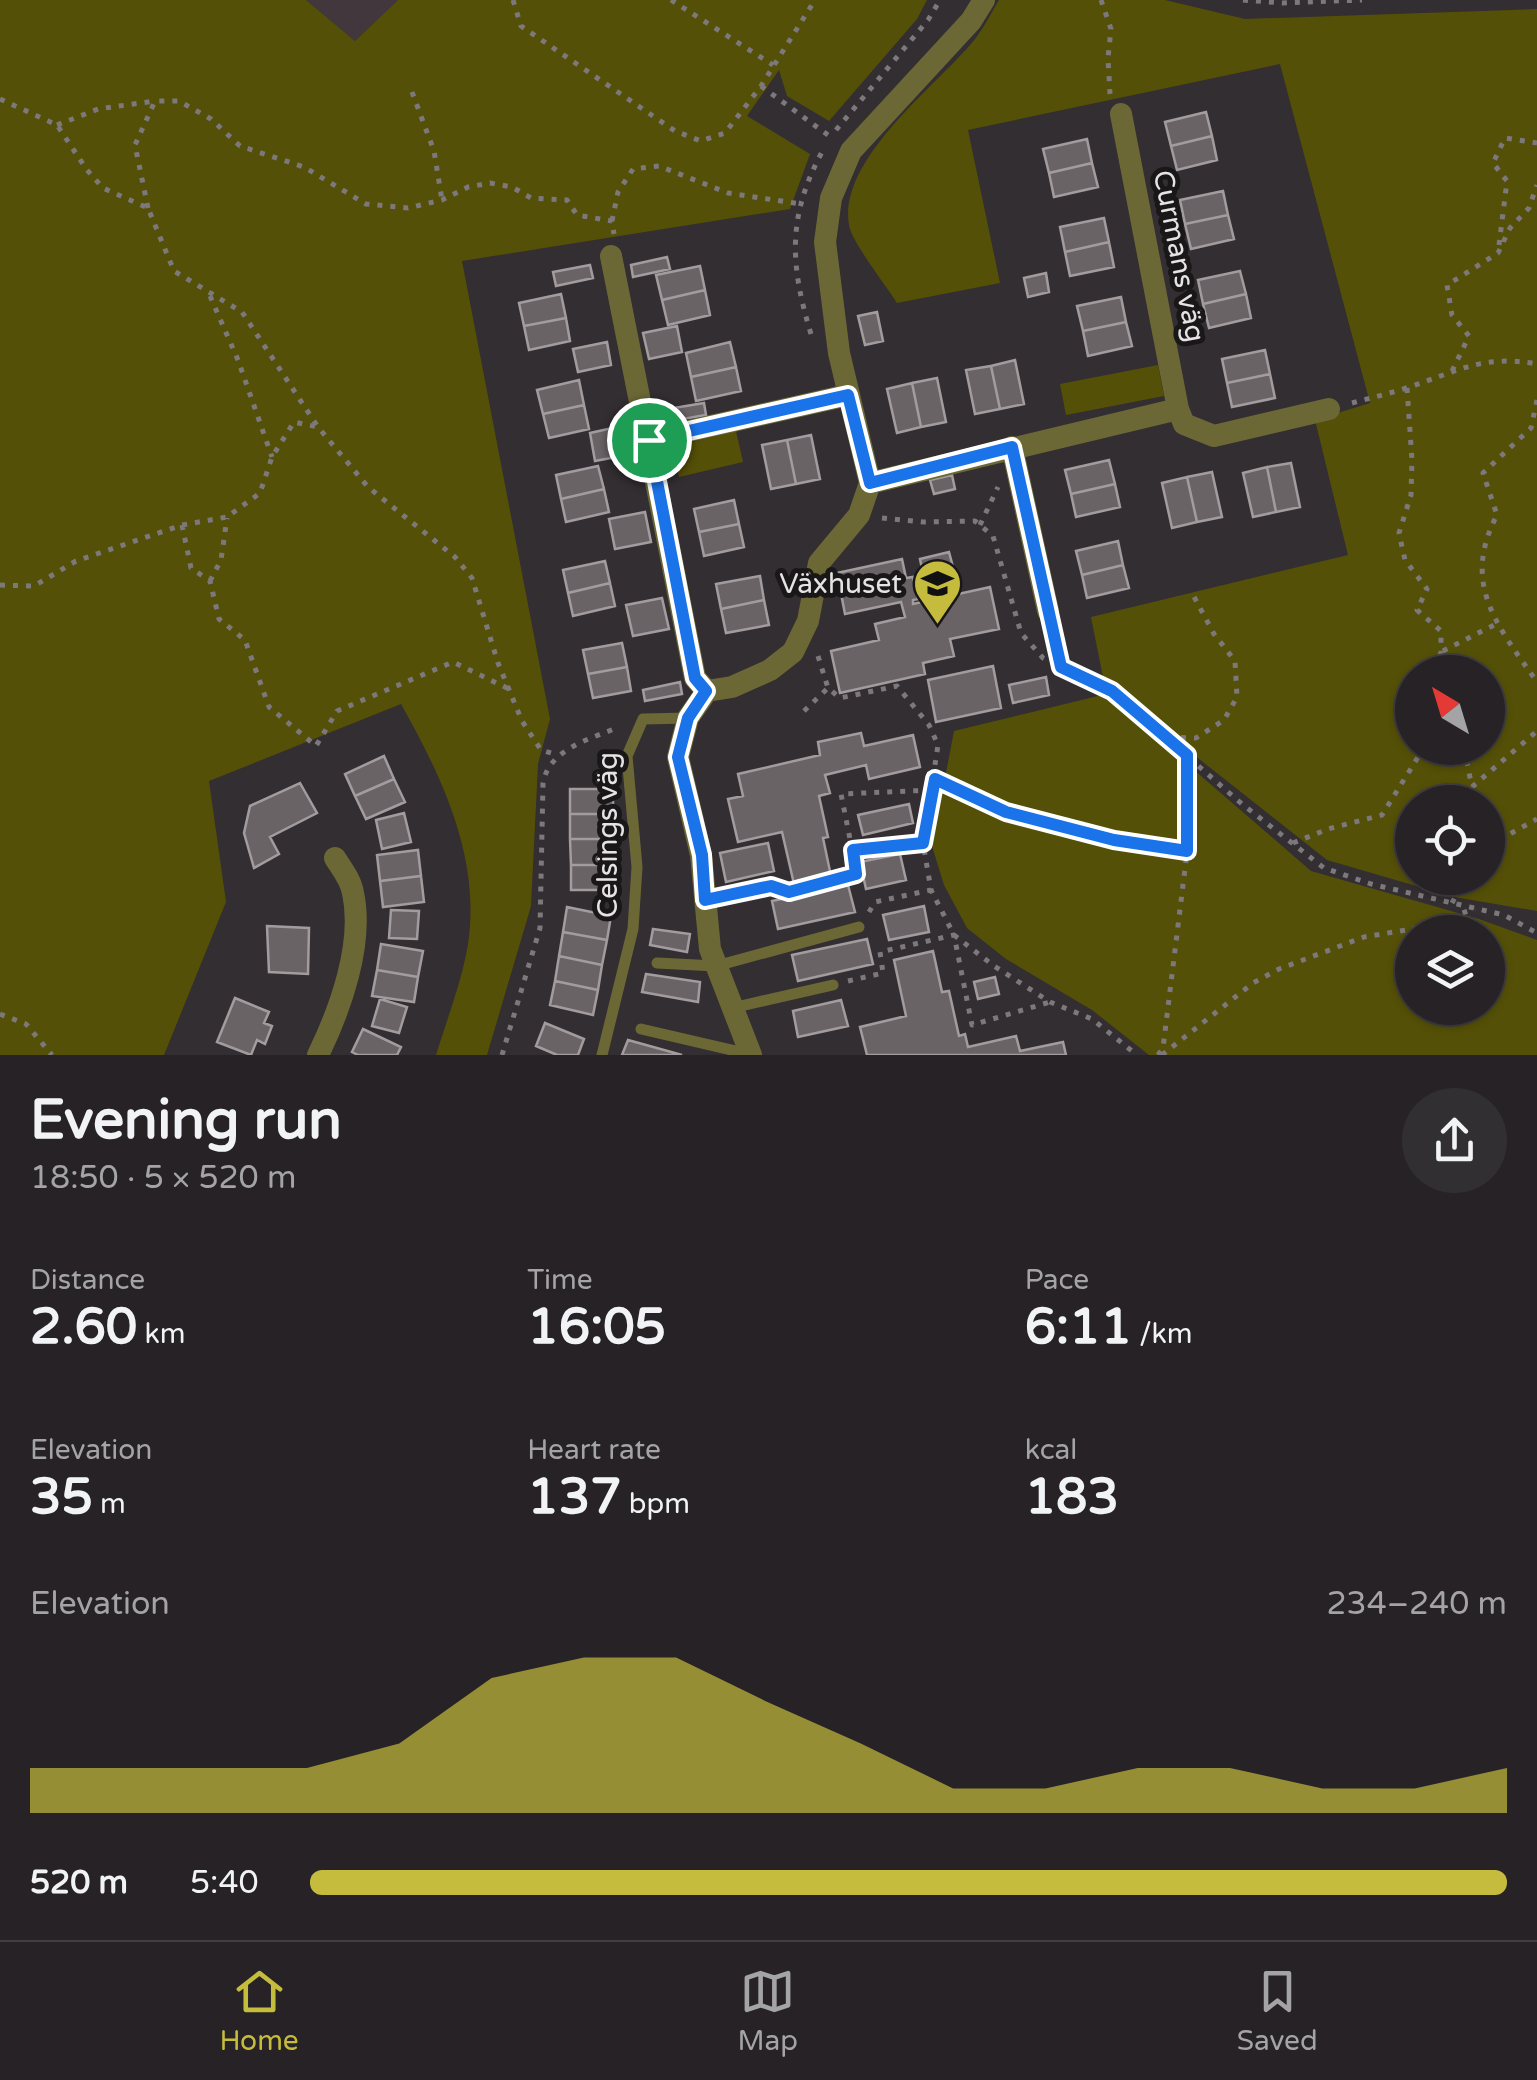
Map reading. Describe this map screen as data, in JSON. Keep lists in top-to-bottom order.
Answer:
{
  "streets": {
    "street": ["Curmans väg"],
    "lane": ["Celsings väg"]
  },
  "places": {
    "school or university": ["Växhuset"]
  },
  "north": "top left",
  "page": {
    "heading": ["Evening run", "18:50 · 5 × 520 m"],
    "stats": [
      ["Distance", "2.60 km"],
      ["Time", "16:05"],
      ["Pace", "6:11 /km"],
      ["Elevation", "35 m"],
      ["Heart rate", "137 bpm"],
      ["kcal", "183"]
    ],
    "chart": ["Elevation", "234–240 m"],
    "list": [
      {
        "name": "520 m",
        "note": "5:40"
      }
    ],
    "tabs": ["Home", "Map", "Saved"]
  }
}
